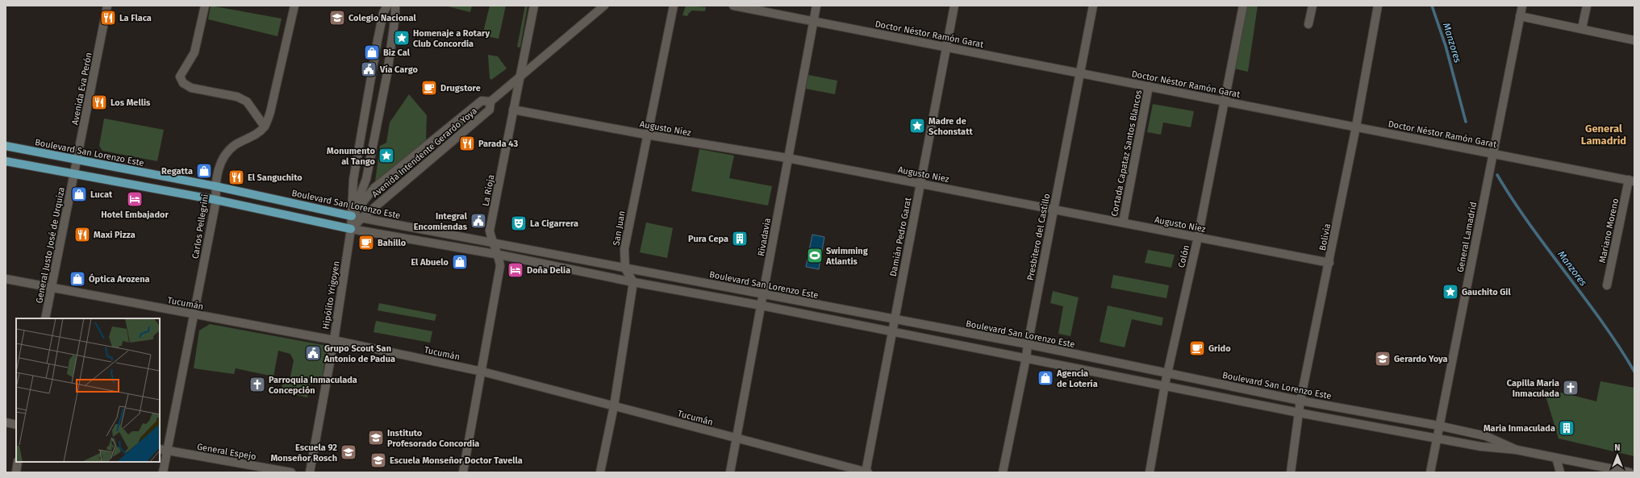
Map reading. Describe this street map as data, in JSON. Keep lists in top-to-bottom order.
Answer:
{
  "streets": {
    "main road": ["Boulevard San Lorenzo Este"],
    "street": [
      "Doctor Néstor Ramón Garat",
      "Avenida Eva Perón",
      "Augusto Niez",
      "Avenida Intendente Gerardo Yoya",
      "Cortada Capataz Santos Blancos",
      "La Rioja",
      "Carlos Pellegrini",
      "San Juan",
      "Mariano Moreno",
      "Rivadavia",
      "Damián Pedro Garat",
      "Presbítero del Castillo",
      "Bolivia",
      "General Lamadrid",
      "General Justo José de Urquiza",
      "Colón",
      "Hipólito Yrigoyen",
      "Tucumán",
      "General Espejo"
    ]
  },
  "crossings": [
    ["Doctor Néstor Ramón Garat", "Cortada Capataz Santos Blancos"],
    ["Doctor Néstor Ramón Garat", "Mariano Moreno"],
    ["Doctor Néstor Ramón Garat", "Rivadavia"],
    ["Doctor Néstor Ramón Garat", "Damián Pedro Garat"],
    ["Doctor Néstor Ramón Garat", "Presbítero del Castillo"],
    ["Doctor Néstor Ramón Garat", "Bolivia"],
    ["Doctor Néstor Ramón Garat", "General Lamadrid"],
    ["Doctor Néstor Ramón Garat", "Colón"],
    ["Avenida Eva Perón", "Boulevard San Lorenzo Este"],
    ["Avenida Eva Perón", "General Justo José de Urquiza"],
    ["Augusto Niez", "Cortada Capataz Santos Blancos"],
    ["Augusto Niez", "La Rioja"],
    ["Augusto Niez", "San Juan"],
    ["Augusto Niez", "Rivadavia"],
    ["Augusto Niez", "Damián Pedro Garat"],
    ["Augusto Niez", "Presbítero del Castillo"],
    ["Augusto Niez", "Bolivia"],
    ["Augusto Niez", "Colón"],
    ["Boulevard San Lorenzo Este", "Avenida Intendente Gerardo Yoya"],
    ["Boulevard San Lorenzo Este", "La Rioja"],
    ["Boulevard San Lorenzo Este", "Carlos Pellegrini"],
    ["Boulevard San Lorenzo Este", "San Juan"],
    ["Boulevard San Lorenzo Este", "Rivadavia"],
    ["Boulevard San Lorenzo Este", "Damián Pedro Garat"],
    ["Boulevard San Lorenzo Este", "Presbítero del Castillo"],
    ["Boulevard San Lorenzo Este", "Bolivia"],
    ["Boulevard San Lorenzo Este", "General Lamadrid"],
    ["Boulevard San Lorenzo Este", "General Justo José de Urquiza"],
    ["Boulevard San Lorenzo Este", "Colón"],
    ["Boulevard San Lorenzo Este", "Hipólito Yrigoyen"],
    ["Avenida Intendente Gerardo Yoya", "La Rioja"],
    ["Avenida Intendente Gerardo Yoya", "Hipólito Yrigoyen"],
    ["Carlos Pellegrini", "Tucumán"],
    ["Carlos Pellegrini", "General Espejo"],
    ["Rivadavia", "Tucumán"],
    ["Damián Pedro Garat", "Tucumán"],
    ["General Justo José de Urquiza", "Tucumán"],
    ["Hipólito Yrigoyen", "Tucumán"]
  ],
  "districts": ["General Lamadrid"],
  "water": ["Manzores"],
  "places": {
    "restaurant": [
      "La Flaca",
      "Los Mellis",
      "Parada 43",
      "El Sanguchito",
      "Maxi Pizza"
    ],
    "school or university": [
      "Colegio Nacional",
      "Gerardo Yoya",
      "Instituto Profesorado Concordia",
      "Escuela 92 Monseñor Rosch",
      "Escuela Monseñor Doctor Tavella"
    ],
    "place": [
      "Homenaje a Rotary Club Concordia",
      "Madre de Schonstatt",
      "Monumento al Tango",
      "Gauchito Gil"
    ],
    "shop": [
      "Biz Cal",
      "Regatta",
      "Lucat",
      "El Abuelo",
      "Óptica Arozena",
      "Agencia de Lotería"
    ],
    "public building": ["Vía Cargo", "Integral Encomiendas", "Grupo Scout San Antonio de Padua"],
    "cafe": ["Drugstore", "Bahillo", "Grido"],
    "hotel": ["Hotel Embajador", "Doña Delia"],
    "theatre": ["La Cigarrera"],
    "building": ["Pura Cepa", "Maria Inmaculada"],
    "sports": ["Swimming Atlantis"],
    "church": ["Parroquia Inmaculada Concepción", "Capilla Maria Inmaculada"]
  },
  "north": "top"
}
